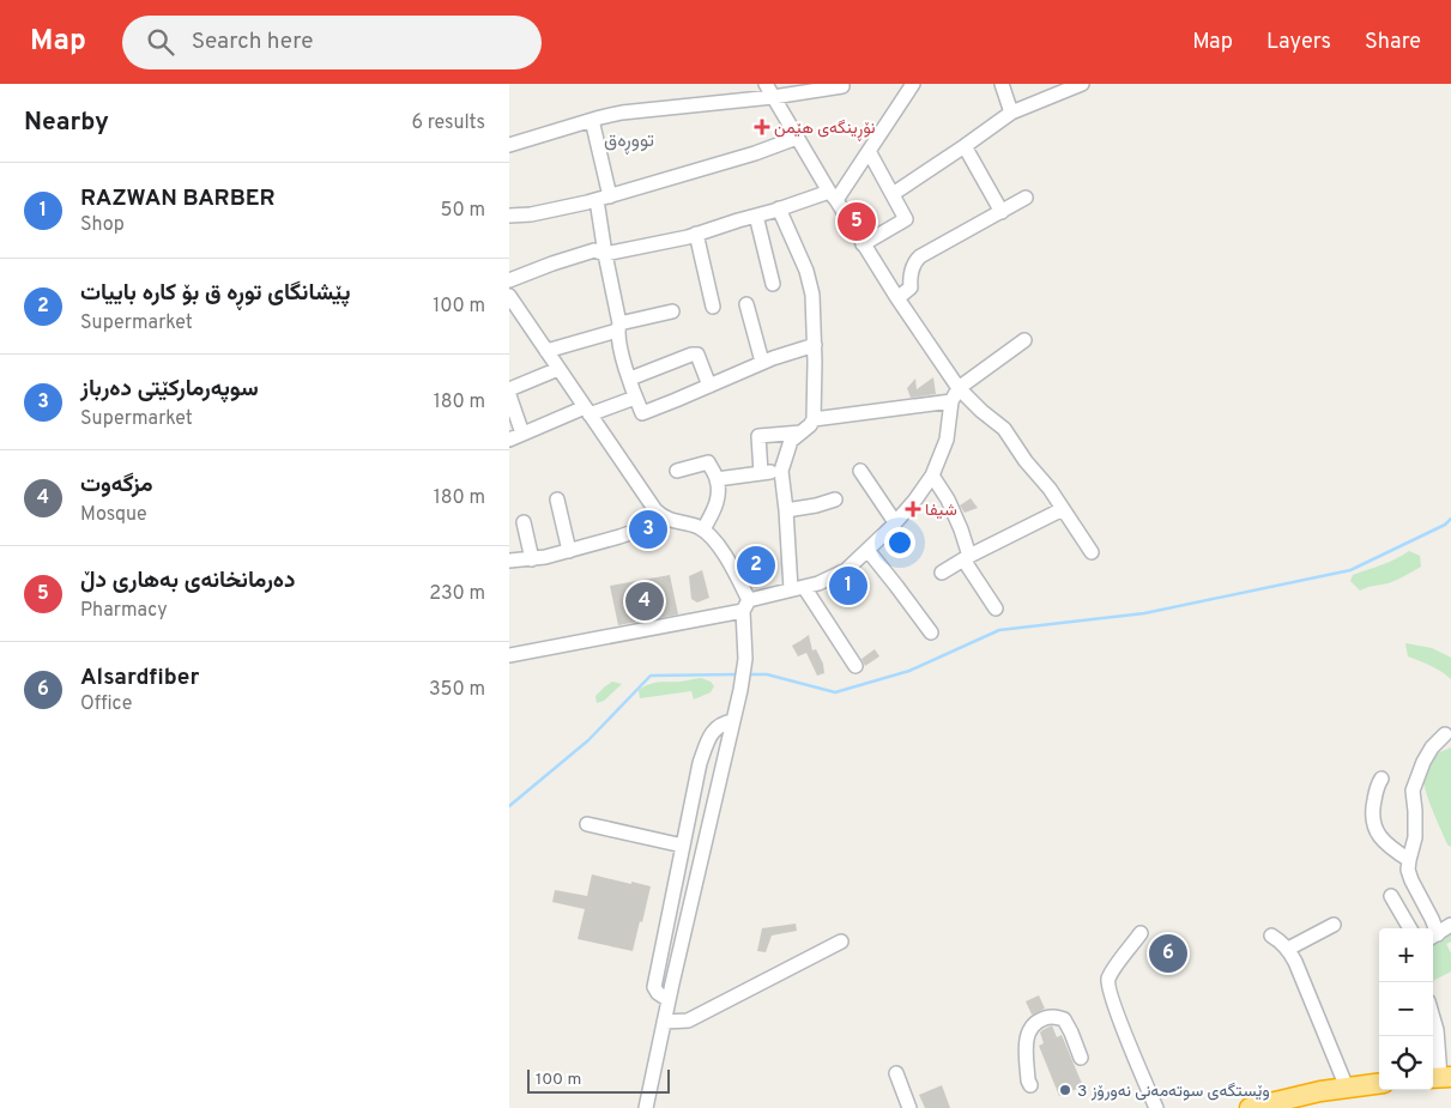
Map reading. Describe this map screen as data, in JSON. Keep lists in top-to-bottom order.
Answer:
{
  "districts": ["تووڕەق"],
  "places": {
    "health": ["نۆڕینگەی هێمن", "شیفا"],
    "other": ["وێستگەی سوتەمەنی نەورۆز 3"]
  },
  "scale_bar": "100 m",
  "page": {
    "header": "Map",
    "search": "Search here",
    "nav": ["Map", "Layers", "Share"],
    "heading": ["Nearby", "6 results"],
    "list": [
      {
        "mark": "1",
        "name": "RAZWAN BARBER",
        "note": "Shop",
        "value": "50 m"
      },
      {
        "mark": "2",
        "name": "پێشانگای توڕه ق بۆ کاره باییات",
        "note": "Supermarket",
        "value": "100 m"
      },
      {
        "mark": "3",
        "name": "سوپەرمارکێتی دەرباز",
        "note": "Supermarket",
        "value": "180 m"
      },
      {
        "mark": "4",
        "name": "مزگه‌وت",
        "note": "Mosque",
        "value": "180 m"
      },
      {
        "mark": "5",
        "name": "دەرمانخانەی بەهاری دڵ",
        "note": "Pharmacy",
        "value": "230 m"
      },
      {
        "mark": "6",
        "name": "Alsardfiber",
        "note": "Office",
        "value": "350 m"
      }
    ],
    "pins": [
      "5",
      "3",
      "2",
      "1",
      "4",
      "6"
    ],
    "map_buttons": ["+", "−"],
    "scale": "100 m"
  }
}
